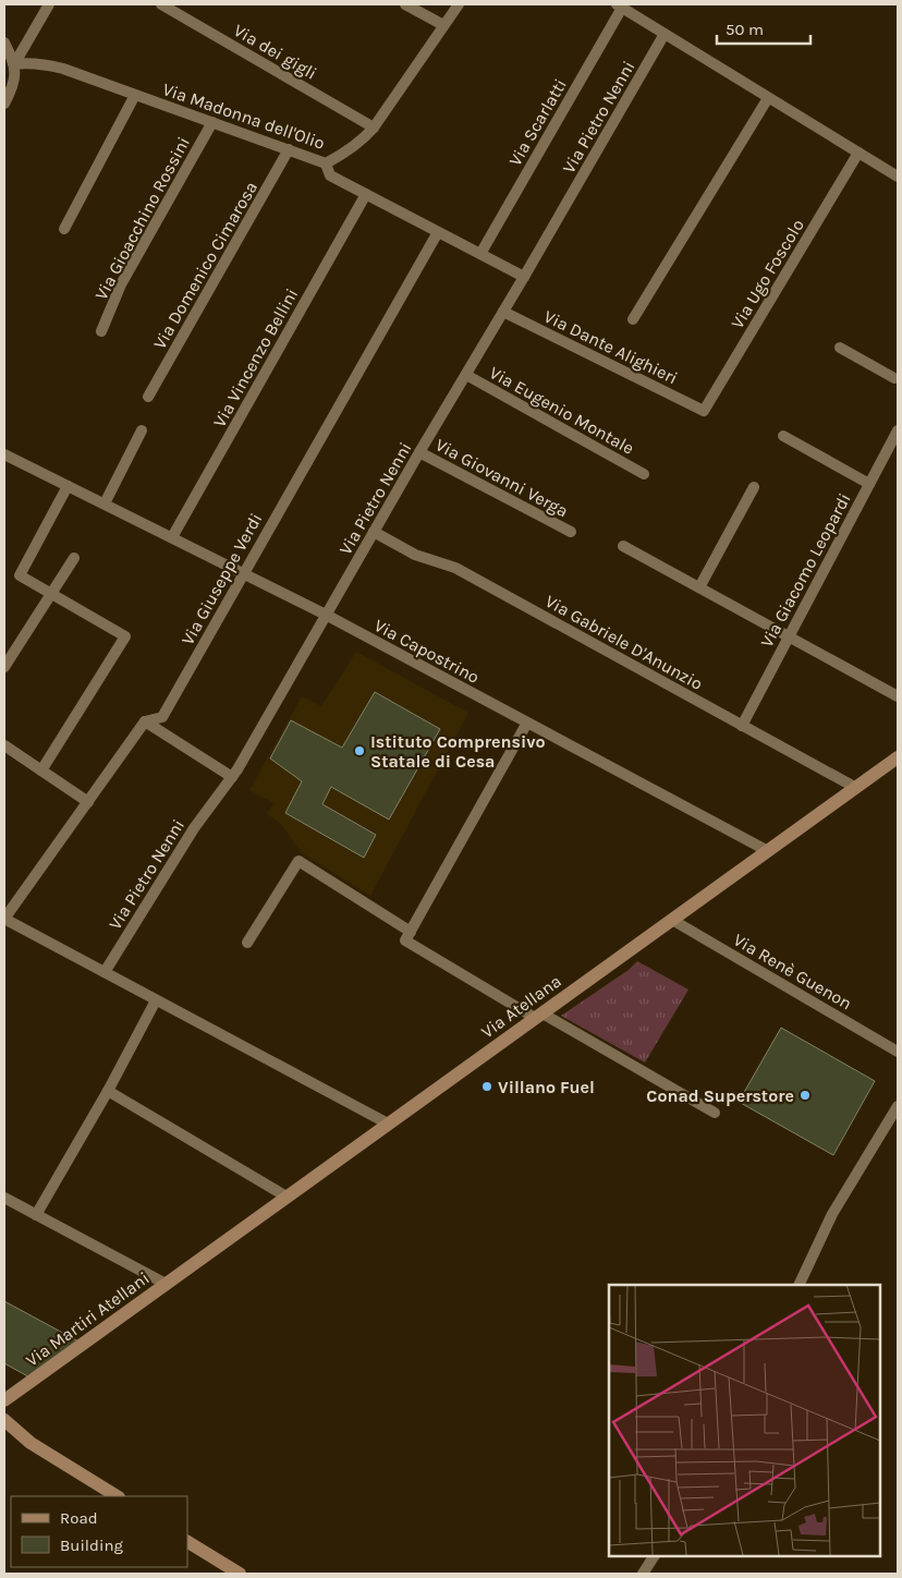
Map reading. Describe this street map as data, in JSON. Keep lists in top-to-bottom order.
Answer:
{
  "streets": {
    "main road": ["Via Atellana", "Via Martiri Atellani"],
    "street": [
      "Via dei gigli",
      "Via Madonna dell'Olio",
      "Via Pietro Nenni",
      "Via Scarlatti",
      "Via Gioacchino Rossini",
      "Via Domenico Cimarosa",
      "Via Ugo Foscolo",
      "Via Dante Alighieri",
      "Via Vincenzo Bellini",
      "Via Eugenio Montale",
      "Via Giovanni Verga",
      "Via Giacomo Leopardi",
      "Via Giuseppe Verdi",
      "Via Gabriele D'Anunzio",
      "Via Capostrino",
      "Via Renè Guenon"
    ]
  },
  "crossings": [
    ["Via dei gigli", "Via Madonna dell'Olio"],
    ["Via Madonna dell'Olio", "Via Gioacchino Rossini"],
    ["Via Madonna dell'Olio", "Via Domenico Cimarosa"],
    ["Via Pietro Nenni", "Via Dante Alighieri"],
    ["Via Pietro Nenni", "Via Eugenio Montale"],
    ["Via Pietro Nenni", "Via Giovanni Verga"],
    ["Via Pietro Nenni", "Via Gabriele D'Anunzio"],
    ["Via Pietro Nenni", "Via Capostrino"],
    ["Via Ugo Foscolo", "Via Dante Alighieri"],
    ["Via Vincenzo Bellini", "Via Capostrino"],
    ["Via Giacomo Leopardi", "Via Gabriele D'Anunzio"],
    ["Via Giuseppe Verdi", "Via Capostrino"],
    ["Via Gabriele D'Anunzio", "Via Atellana"],
    ["Via Capostrino", "Via Atellana"],
    ["Via Renè Guenon", "Via Atellana"],
    ["Via Atellana", "Via Martiri Atellani"]
  ],
  "places": ["Istituto Comprensivo Statale di Cesa", "Villano Fuel", "Conad Superstore"],
  "legend": ["Road", "Building"],
  "scale_bar": "50 m"
}
